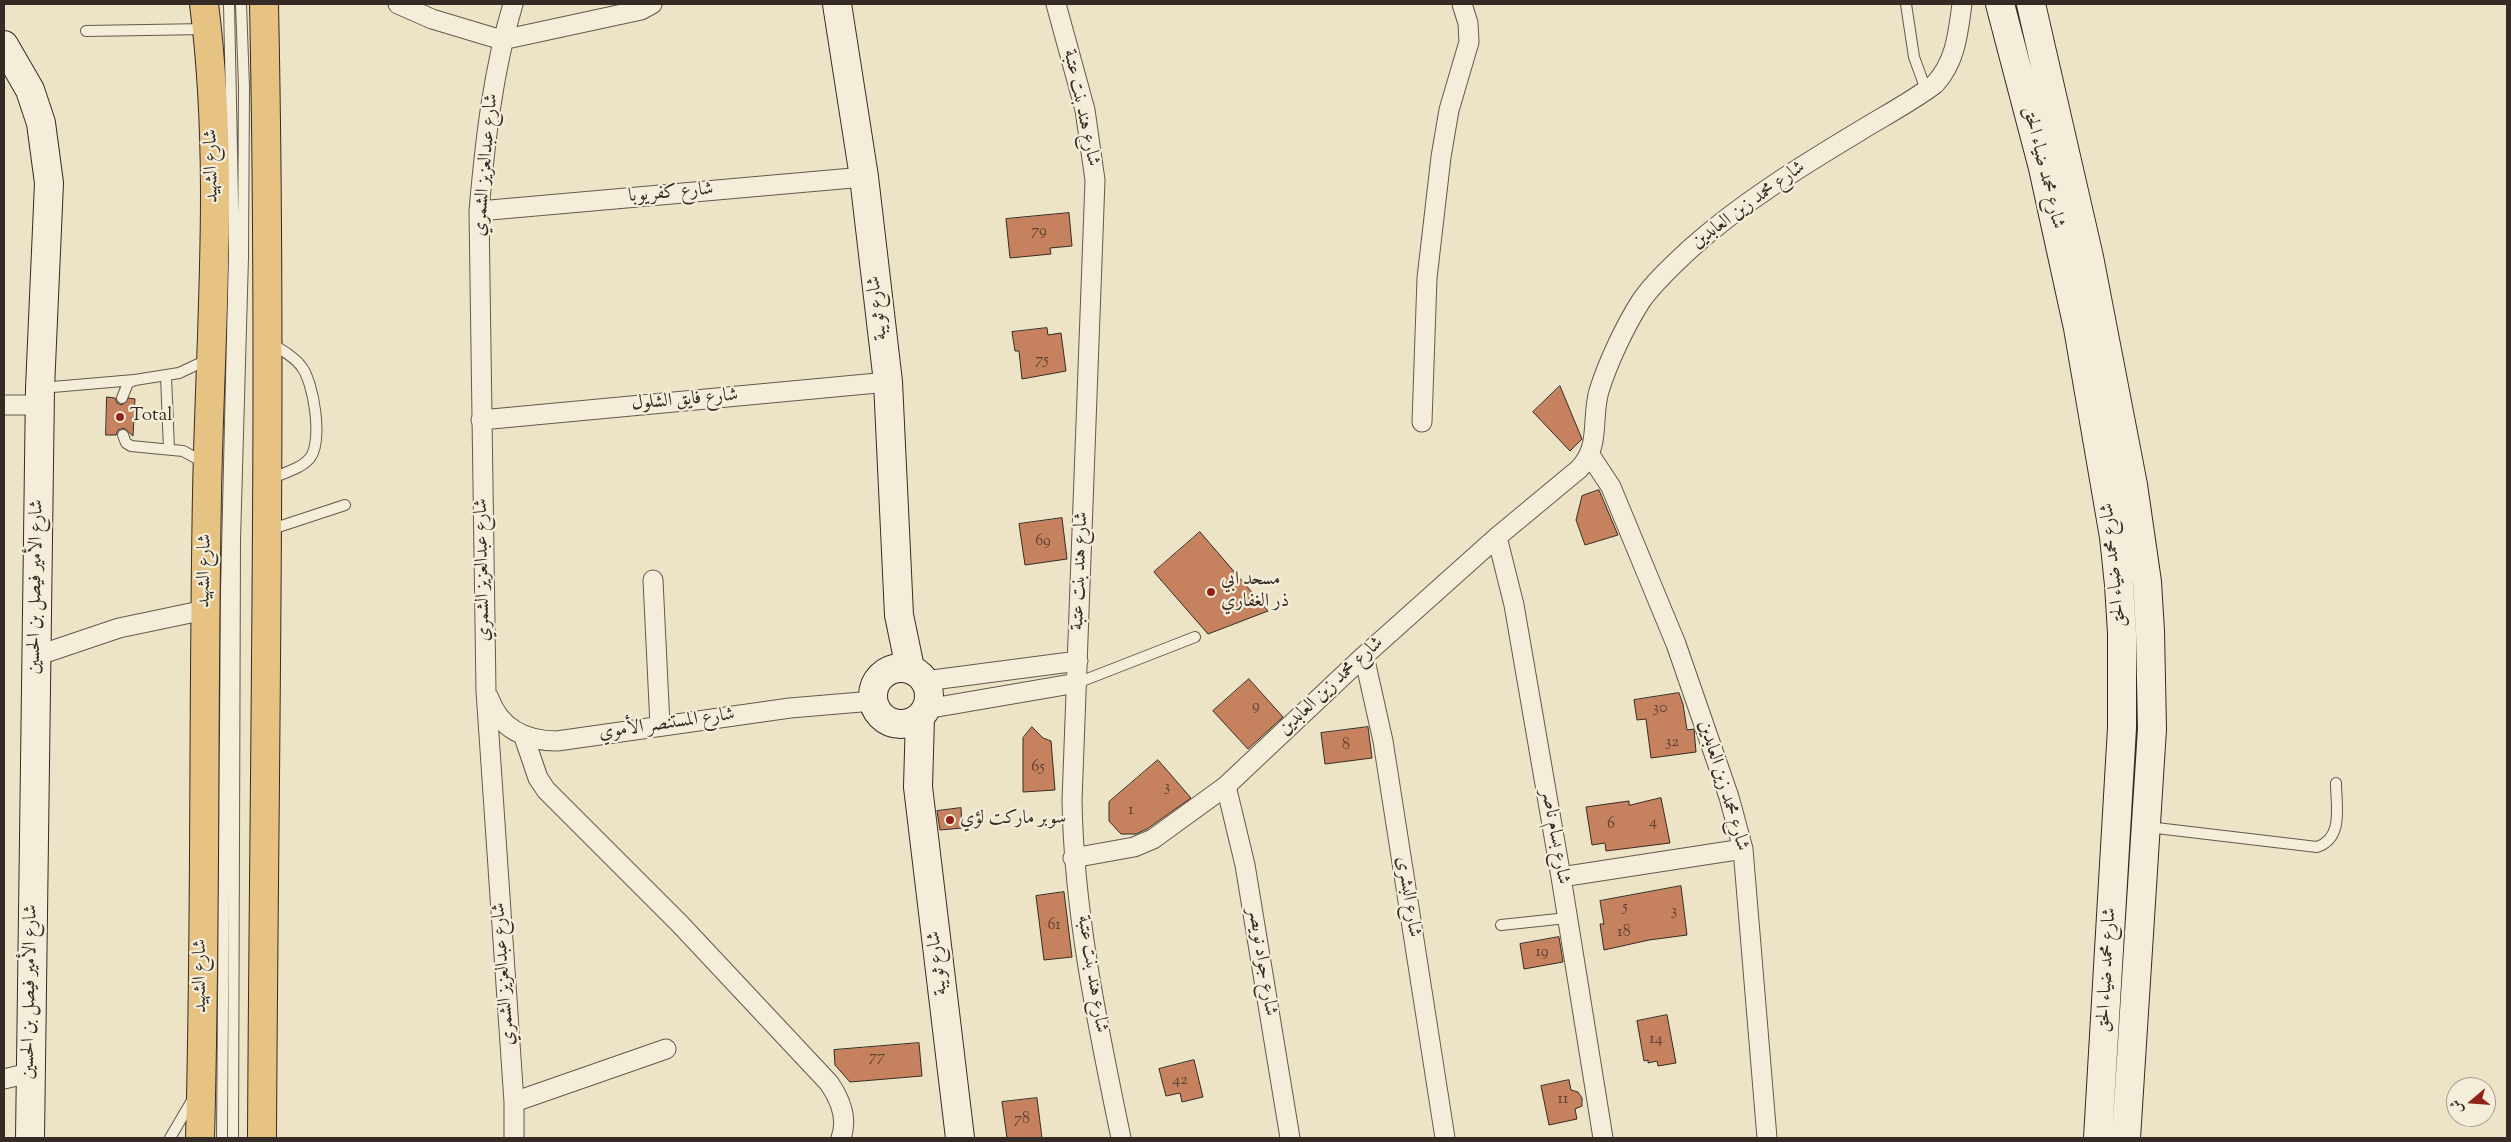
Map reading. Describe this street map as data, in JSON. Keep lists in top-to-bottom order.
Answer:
{
  "streets": {
    "highway": ["شارع الشهيد"],
    "street": [
      "شارع هند بنت عتبة",
      "شارع عبدالعزيز الشمري",
      "شارع محمد ضياء الحق",
      "شارع كفريوبا",
      "شارع محمد زين العابدين",
      "شارع ثويبة",
      "شارع فايق الشلول",
      "شارع الأمير فيصل بن الحسين",
      "شارع المستنصر الأموي",
      "شارع بسام ناصر",
      "شارع البشرى",
      "شارع جواد نويصر"
    ]
  },
  "crossings": [
    ["شارع هند بنت عتبة", "شارع محمد زين العابدين"],
    ["شارع عبدالعزيز الشمري", "شارع كفريوبا"],
    ["شارع عبدالعزيز الشمري", "شارع فايق الشلول"],
    ["شارع عبدالعزيز الشمري", "شارع المستنصر الأموي"],
    ["شارع كفريوبا", "شارع ثويبة"],
    ["شارع محمد زين العابدين", "شارع بسام ناصر"],
    ["شارع محمد زين العابدين", "شارع البشرى"],
    ["شارع محمد زين العابدين", "شارع جواد نويصر"],
    ["شارع ثويبة", "شارع فايق الشلول"],
    ["شارع ثويبة", "شارع المستنصر الأموي"]
  ],
  "places": ["Total", "مسحد ابي ذر الغفاري", "سوبر ماركت لؤي"],
  "house_numbers": [
    "79",
    "75",
    "69",
    "9",
    "30",
    "32",
    "8",
    "65",
    "3",
    "1",
    "4",
    "6",
    "5",
    "3",
    "61",
    "18",
    "19",
    "14",
    "77",
    "42",
    "11",
    "78"
  ],
  "north": "left"
}
